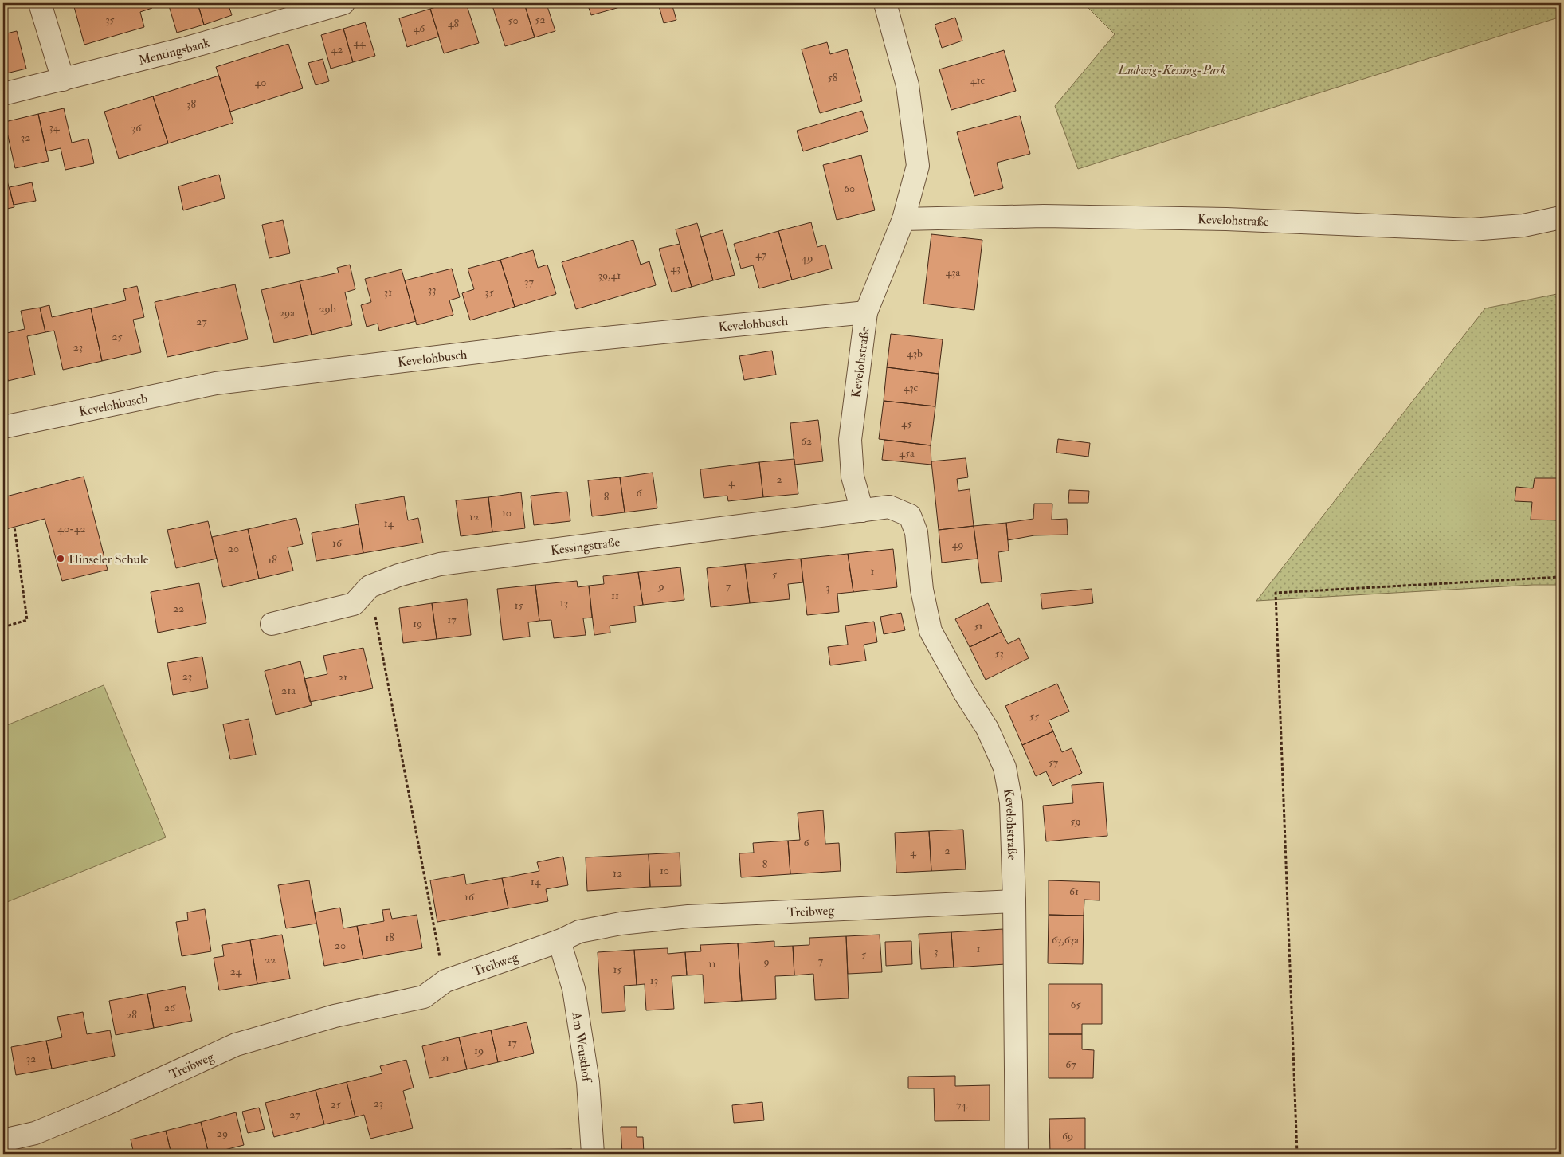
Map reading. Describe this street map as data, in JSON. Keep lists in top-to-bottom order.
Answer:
{
  "streets": {
    "street": [
      "Mentingsbank",
      "Kevelohstraße",
      "Kevelohbusch",
      "Kessingstraße",
      "Treibweg",
      "Am Weusthof"
    ]
  },
  "crossings": [
    ["Kevelohstraße", "Kevelohbusch"],
    ["Kevelohstraße", "Kessingstraße"],
    ["Kevelohstraße", "Treibweg"],
    ["Treibweg", "Am Weusthof"]
  ],
  "parks": ["Ludwig-Kessing-Park"],
  "places": ["Hinseler Schule"],
  "house_numbers": [
    "35",
    "52",
    "50",
    "48",
    "46",
    "44",
    "42",
    "58",
    "41c",
    "40",
    "38",
    "34",
    "36",
    "32",
    "60",
    "47",
    "49",
    "43",
    "43a",
    "39,41",
    "37",
    "33",
    "31",
    "35",
    "29b",
    "29a",
    "27",
    "25",
    "23",
    "43b",
    "43c",
    "45",
    "62",
    "45a",
    "2",
    "4",
    "6",
    "8",
    "10",
    "12",
    "14",
    "40-42",
    "16",
    "49",
    "20",
    "18",
    "1",
    "5",
    "9",
    "7",
    "3",
    "11",
    "13",
    "15",
    "22",
    "17",
    "19",
    "51",
    "53",
    "23",
    "21",
    "21a",
    "55",
    "57",
    "59",
    "6",
    "2",
    "4",
    "8",
    "10",
    "12",
    "14",
    "61",
    "16",
    "18",
    "63,63a",
    "20",
    "1",
    "3",
    "5",
    "22",
    "7",
    "9",
    "11",
    "15",
    "24",
    "13",
    "65",
    "26",
    "28",
    "17",
    "19",
    "21",
    "32",
    "67",
    "23",
    "25",
    "74",
    "27",
    "29",
    "69"
  ]
}
